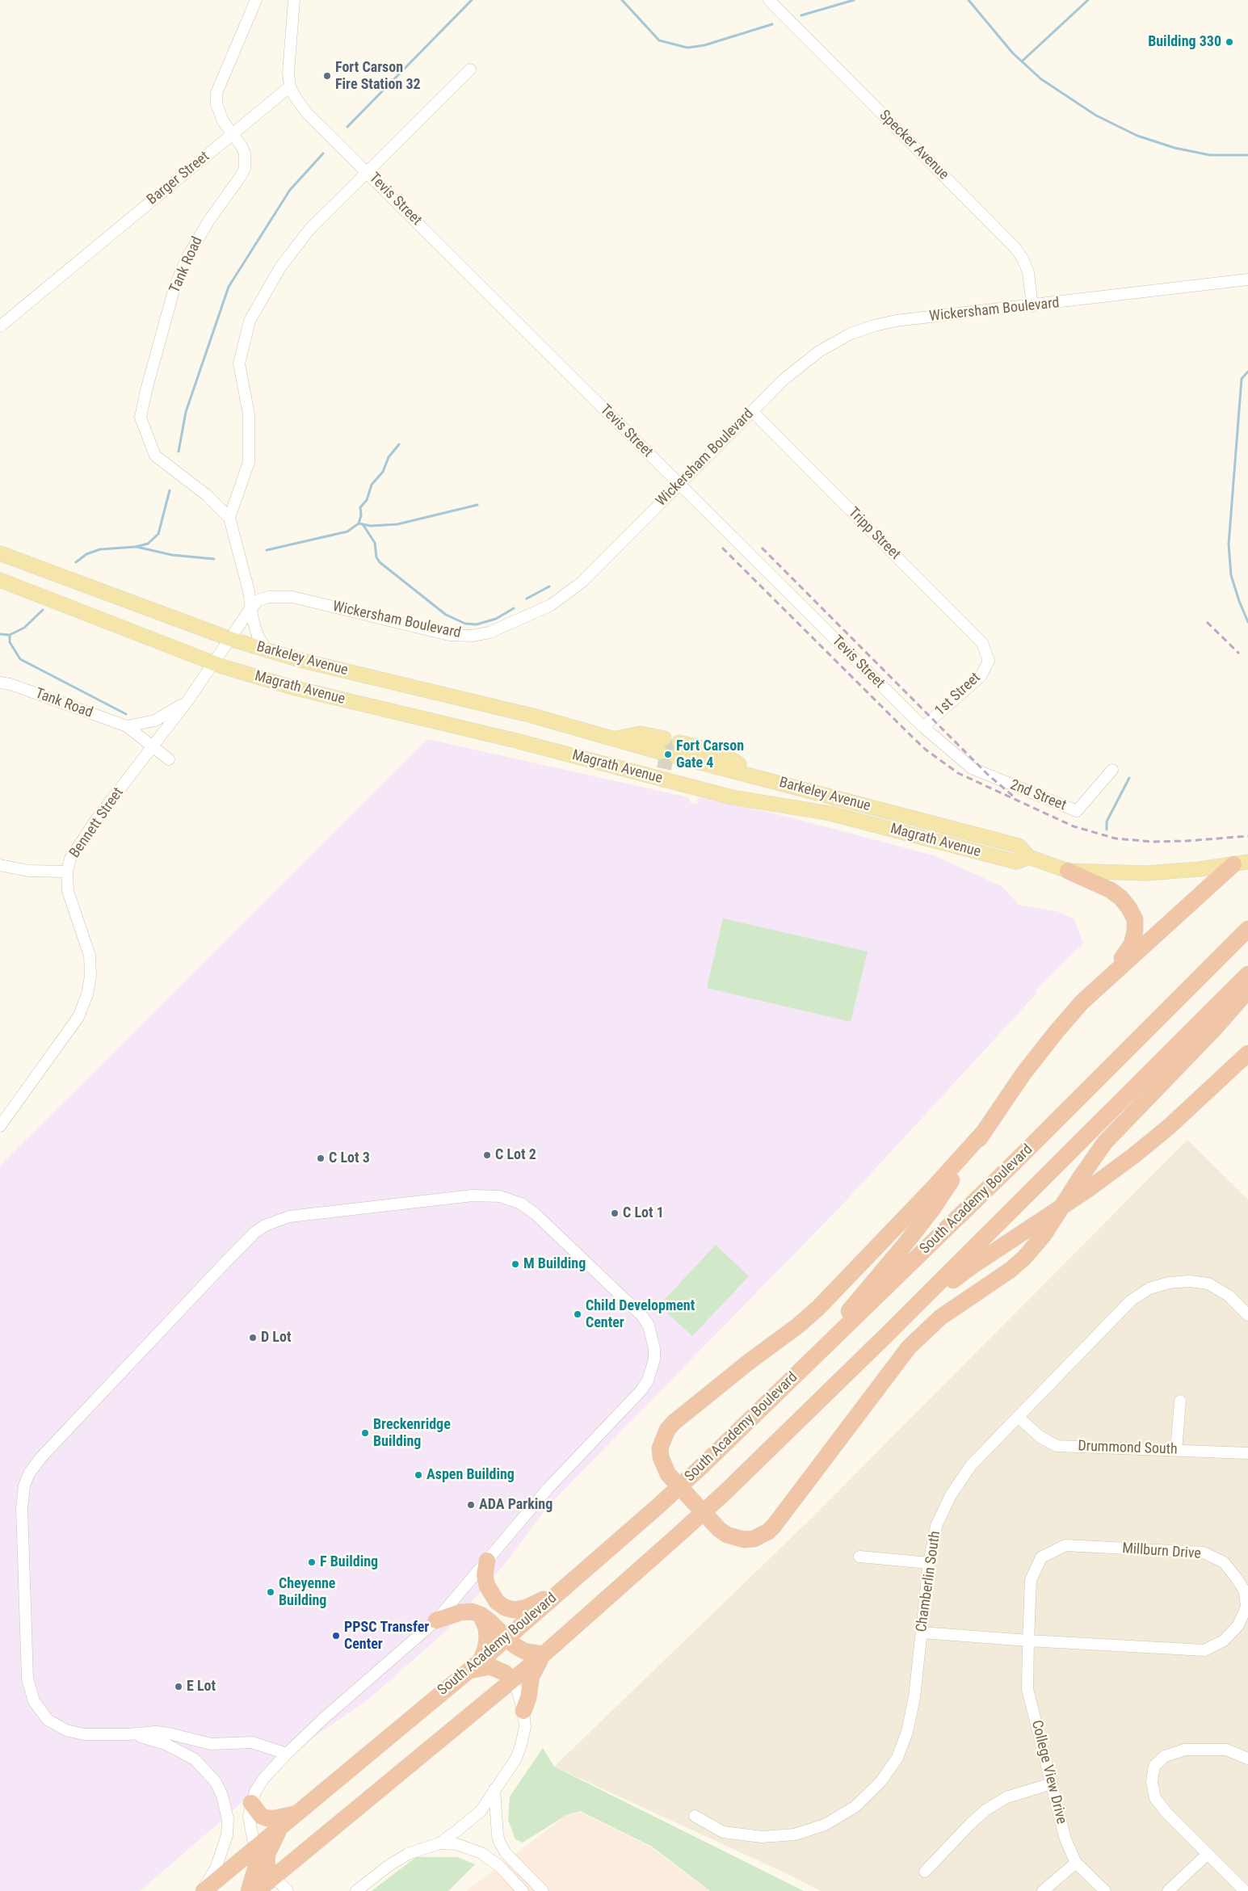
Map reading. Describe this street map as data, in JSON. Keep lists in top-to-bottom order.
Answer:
{
  "streets": {
    "highway": ["South Academy Boulevard"],
    "main road": ["Barkeley Avenue", "Magrath Avenue"],
    "street": [
      "Specker Avenue",
      "Barger Street",
      "Tevis Street",
      "Tank Road",
      "Wickersham Boulevard",
      "Tripp Street",
      "1st Street",
      "2nd Street",
      "Bennett Street",
      "Drummond South",
      "Millburn Drive",
      "Chamberlin South",
      "College View Drive"
    ]
  },
  "crossings": [
    ["Specker Avenue", "Wickersham Boulevard"],
    ["Barger Street", "Tevis Street"],
    ["Barger Street", "Tank Road"],
    ["Tevis Street", "Wickersham Boulevard"],
    ["Tevis Street", "1st Street"],
    ["Tevis Street", "2nd Street"],
    ["Tank Road", "Bennett Street"],
    ["Wickersham Boulevard", "Tripp Street"],
    ["Wickersham Boulevard", "Barkeley Avenue"],
    ["Wickersham Boulevard", "Magrath Avenue"],
    ["Wickersham Boulevard", "Bennett Street"],
    ["Tripp Street", "1st Street"],
    ["Barkeley Avenue", "Magrath Avenue"],
    ["Magrath Avenue", "Bennett Street"],
    ["Drummond South", "Chamberlin South"],
    ["Millburn Drive", "Chamberlin South"],
    ["Millburn Drive", "College View Drive"]
  ],
  "places": [
    "Building 330",
    "Fort Carson Fire Station 32",
    "Fort Carson Gate 4",
    "C Lot 2",
    "C Lot 3",
    "C Lot 1",
    "M Building",
    "Child Development Center",
    "D Lot",
    "Breckenridge Building",
    "Aspen Building",
    "ADA Parking",
    "F Building",
    "Cheyenne Building",
    "PPSC Transfer Center",
    "E Lot"
  ]
}
